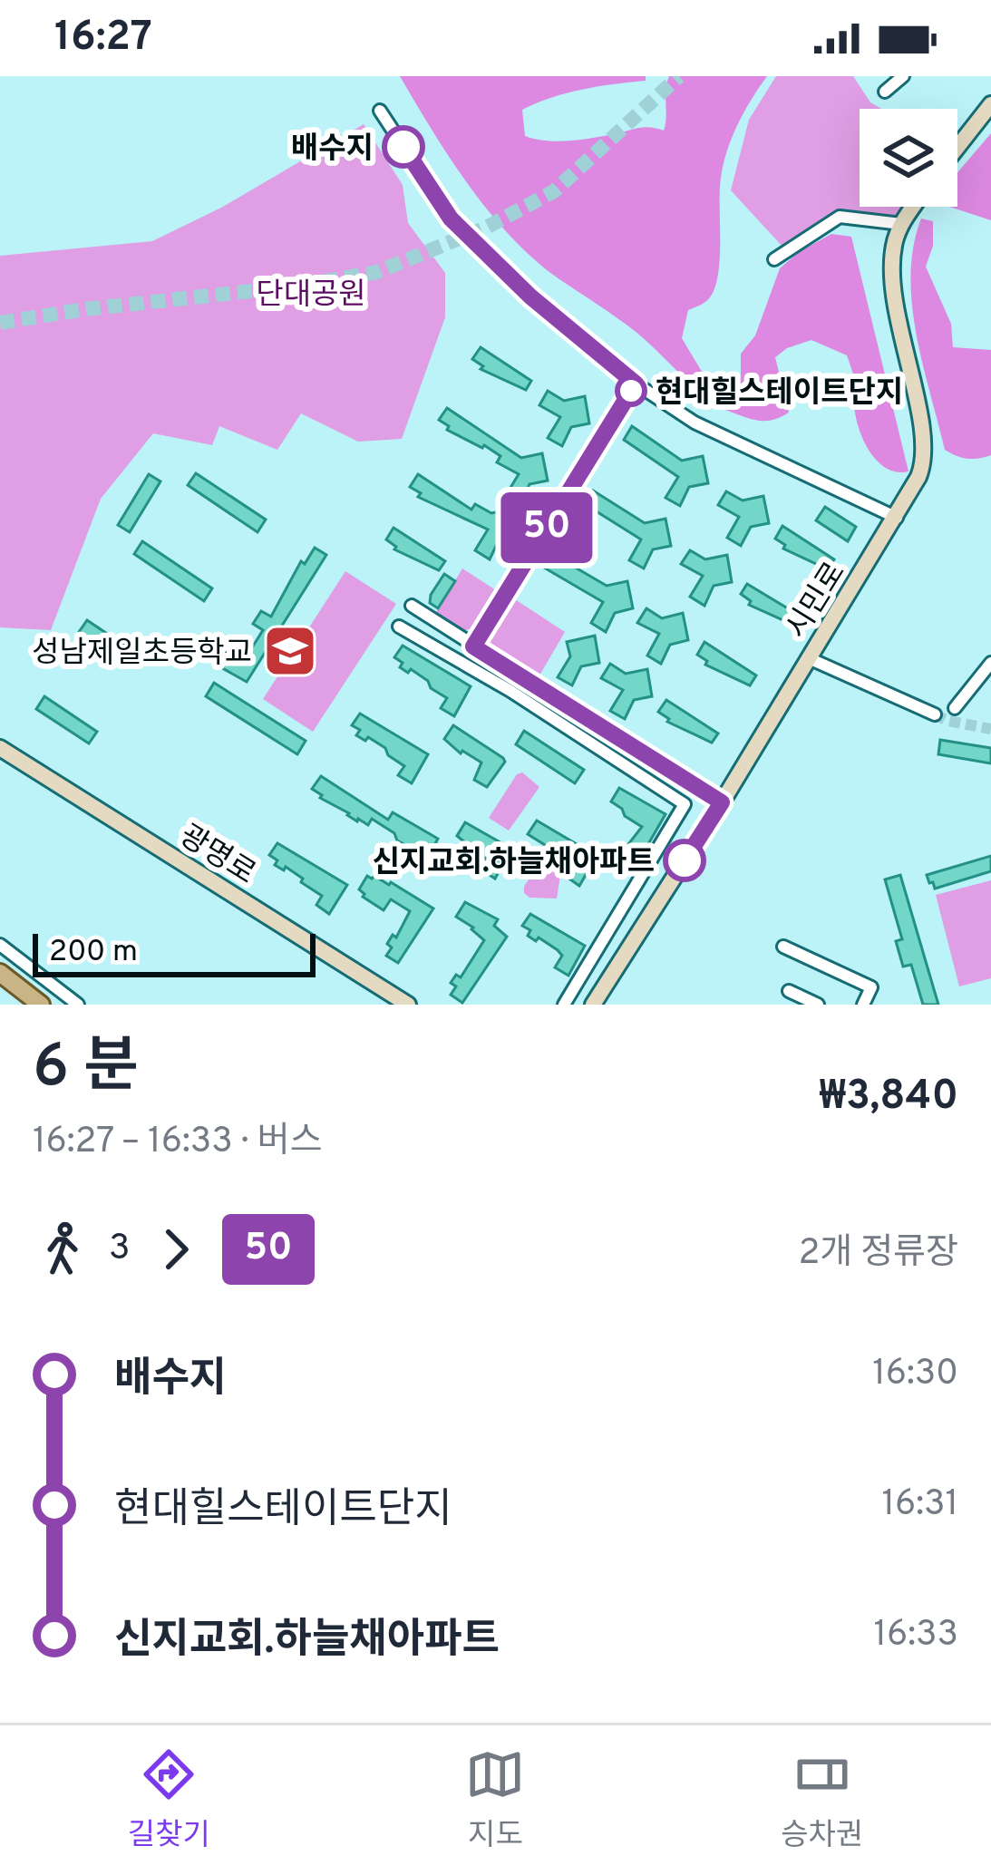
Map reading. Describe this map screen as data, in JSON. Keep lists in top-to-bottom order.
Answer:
{
  "streets": {
    "main road": ["시민로", "광명로"]
  },
  "parks": ["단대공원"],
  "places": {
    "other": ["배수지", "현대힐스테이트단지", "신지교회.하늘채아파트"],
    "school or university": ["성남제일초등학교"]
  },
  "lines": ["bus line 50"],
  "scale_bar": "200 m",
  "page": {
    "status": "16:27",
    "on_map": "50",
    "scale": "200 m",
    "heading": ["6 분", "16:27 – 16:33 · 버스", "₩3,840"],
    "legs": ["3", "50", "2개 정류장"],
    "list": [
      {
        "name": "배수지",
        "value": "16:30"
      },
      {
        "name": "현대힐스테이트단지",
        "value": "16:31"
      },
      {
        "name": "신지교회.하늘채아파트",
        "value": "16:33"
      }
    ],
    "tabs": ["길찾기", "지도", "승차권"]
  }
}
